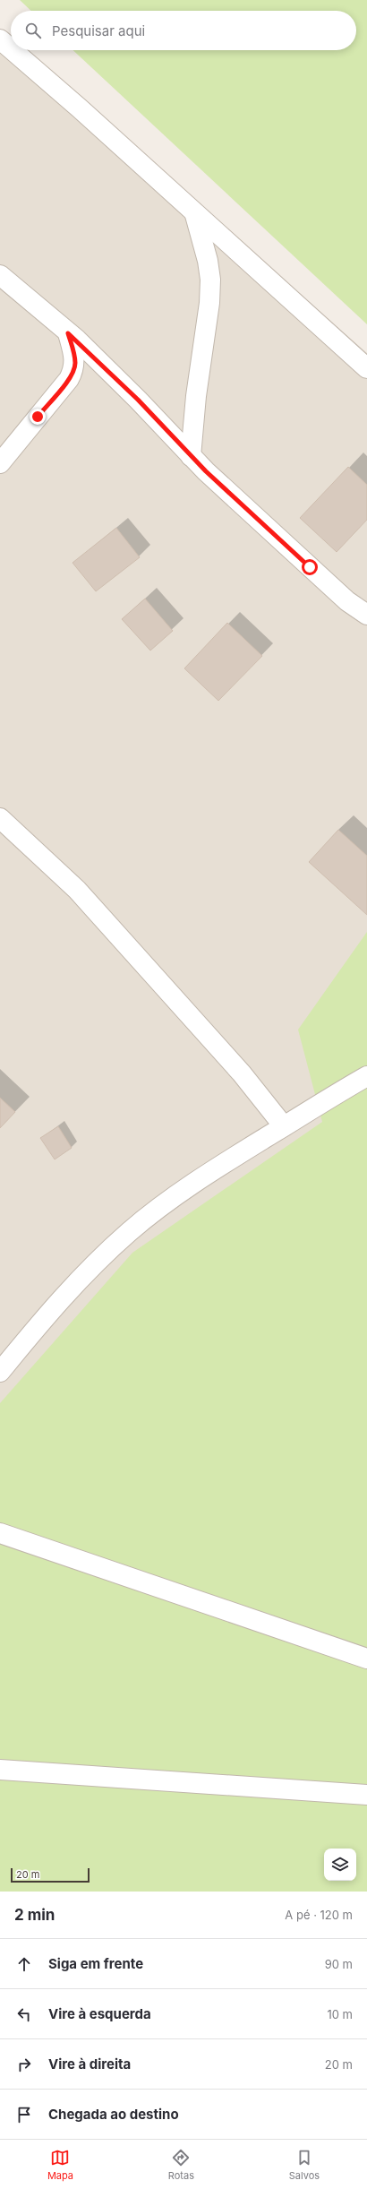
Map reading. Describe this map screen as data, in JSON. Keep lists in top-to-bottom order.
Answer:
{
  "scale_bar": "20 m",
  "page": {
    "search": "Pesquisar aqui",
    "scale": "20 m",
    "heading": ["2 min", "A pé · 120 m"],
    "list": [
      ["Siga em frente", "90 m"],
      ["Vire à esquerda", "10 m"],
      ["Vire à direita", "20 m"],
      "Chegada ao destino"
    ],
    "nav": ["Mapa", "Rotas", "Salvos"]
  }
}
